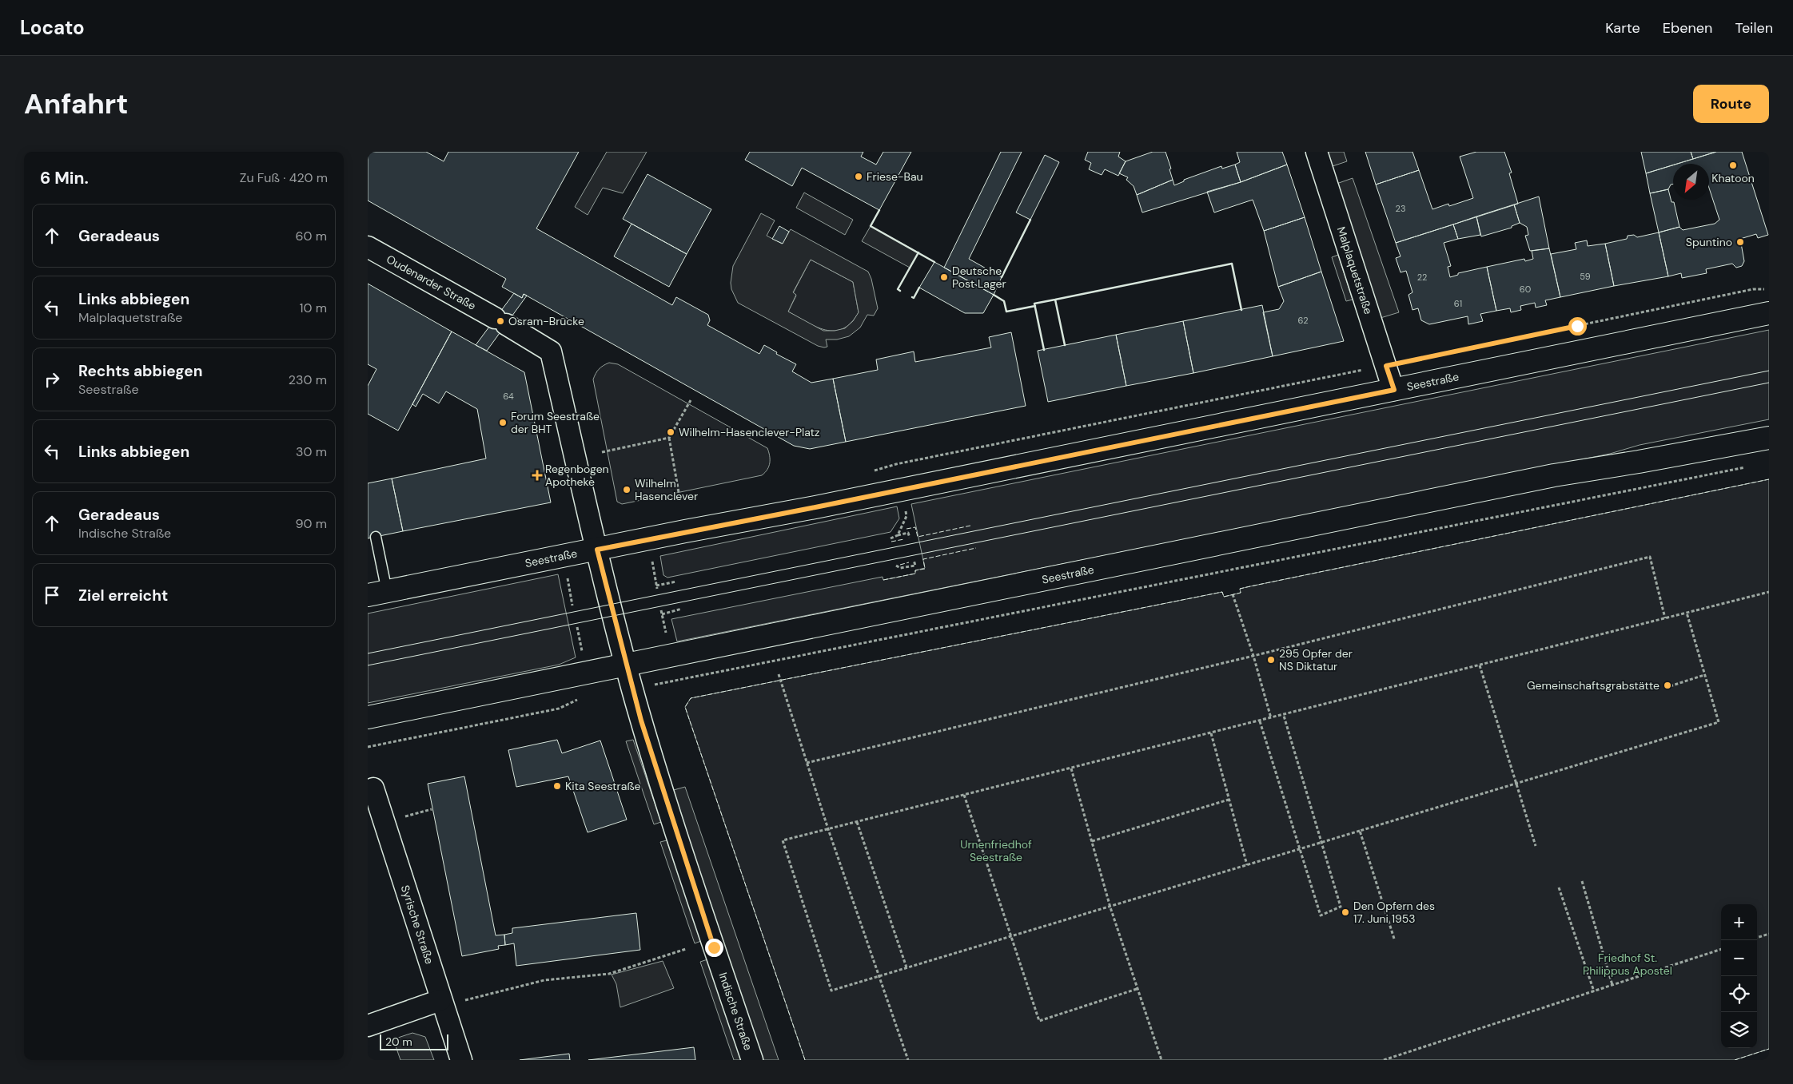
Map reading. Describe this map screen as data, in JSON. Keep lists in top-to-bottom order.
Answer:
{
  "streets": {
    "main road": ["Seestraße"],
    "street": [
      "Malplaquetstraße",
      "Oudenarder Straße",
      "Syrische Straße",
      "Indische Straße"
    ]
  },
  "crossings": [
    ["Malplaquetstraße", "Seestraße"],
    ["Oudenarder Straße", "Seestraße"],
    ["Oudenarder Straße", "Indische Straße"],
    ["Seestraße", "Indische Straße"]
  ],
  "parks": ["Urnenfriedhof Seestraße", "Friedhof St. Philippus Apostel"],
  "places": {
    "other": [
      "Khatoon",
      "Friese-Bau",
      "Spuntino",
      "Deutsche Post Lager",
      "Osram-Brücke",
      "Forum Seestraße der BHT",
      "Wilhelm-Hasenclever-Platz",
      "Wilhelm Hasenclever",
      "295 Opfer der NS Diktatur",
      "Gemeinschaftsgrabstätte",
      "Kita Seestraße",
      "Den Opfern des 17. Juni 1953"
    ],
    "health": ["Regenbogen Apotheke"]
  },
  "house_numbers": [
    "23",
    "59",
    "22",
    "60",
    "61",
    "62",
    "64"
  ],
  "scale_bar": "20 m",
  "north": "bottom left",
  "page": {
    "header": "Locato",
    "nav": ["Karte", "Ebenen", "Teilen"],
    "buttons": "Route",
    "title": "Anfahrt",
    "heading": ["6 Min.", "Zu Fuß · 420 m"],
    "list": [
      ["Geradeaus", "60 m"],
      ["Links abbiegen", "Malplaquetstraße", "10 m"],
      ["Rechts abbiegen", "Seestraße", "230 m"],
      ["Links abbiegen", "30 m"],
      ["Geradeaus", "Indische Straße", "90 m"],
      "Ziel erreicht"
    ],
    "map_buttons": ["+", "−"],
    "scale": "20 m"
  }
}
